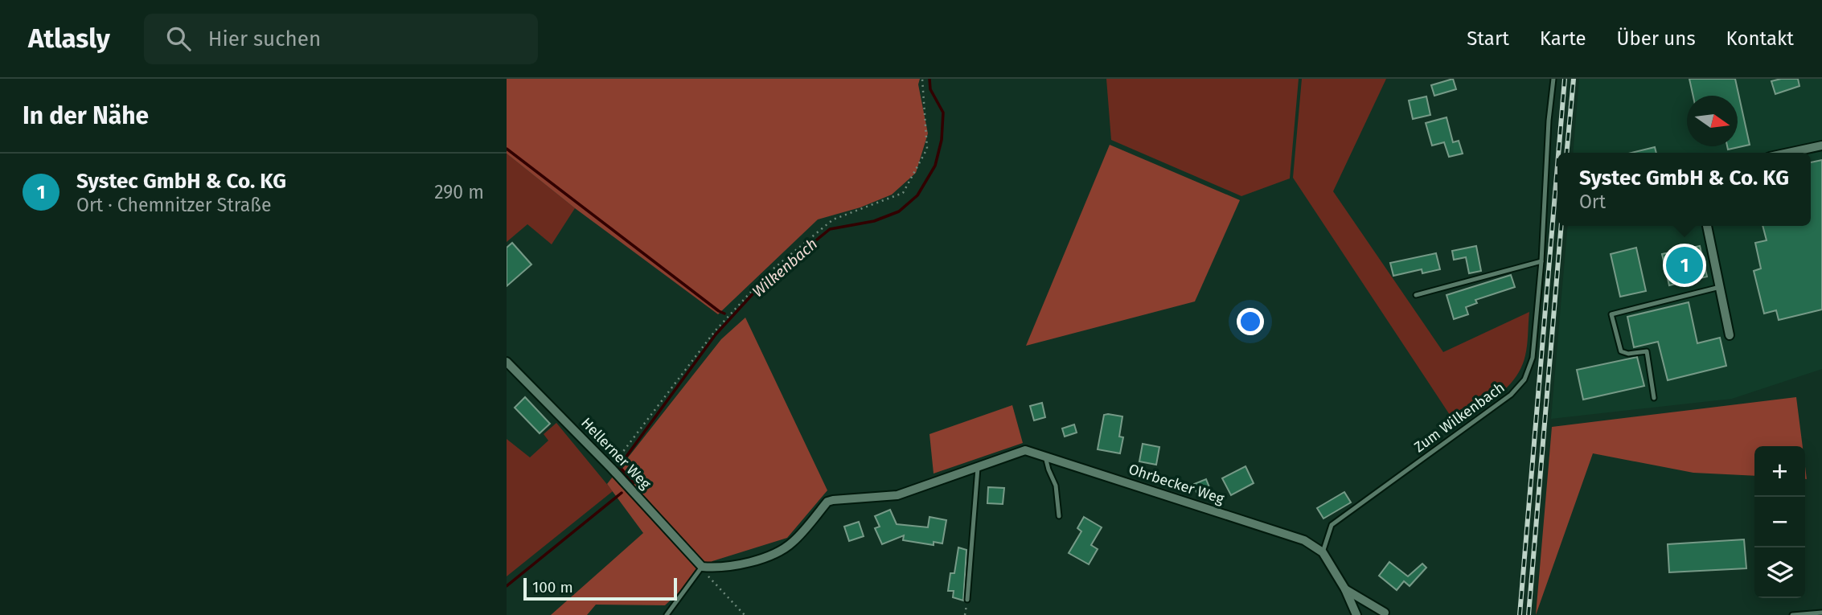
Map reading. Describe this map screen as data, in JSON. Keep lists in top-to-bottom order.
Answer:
{
  "streets": {
    "street": ["Hellerner Weg", "Ohrbecker Weg"],
    "lane": ["Zum Wilkenbach"]
  },
  "crossings": [
    ["Zum Wilkenbach", "Ohrbecker Weg"],
    ["Hellerner Weg", "Ohrbecker Weg"]
  ],
  "water": ["Wilkenbach"],
  "scale_bar": "100 m",
  "north": "right",
  "page": {
    "header": "Atlasly",
    "search": "Hier suchen",
    "nav": [
      "Start",
      "Karte",
      "Über uns",
      "Kontakt"
    ],
    "heading": "In der Nähe",
    "list": [
      {
        "mark": "1",
        "name": "Systec GmbH & Co. KG",
        "note": "Ort · Chemnitzer Straße",
        "value": "290 m"
      }
    ],
    "popup": ["Systec GmbH & Co. KG", "Ort"],
    "pins": "1",
    "map_buttons": ["+", "−"],
    "scale": "100 m"
  }
}
